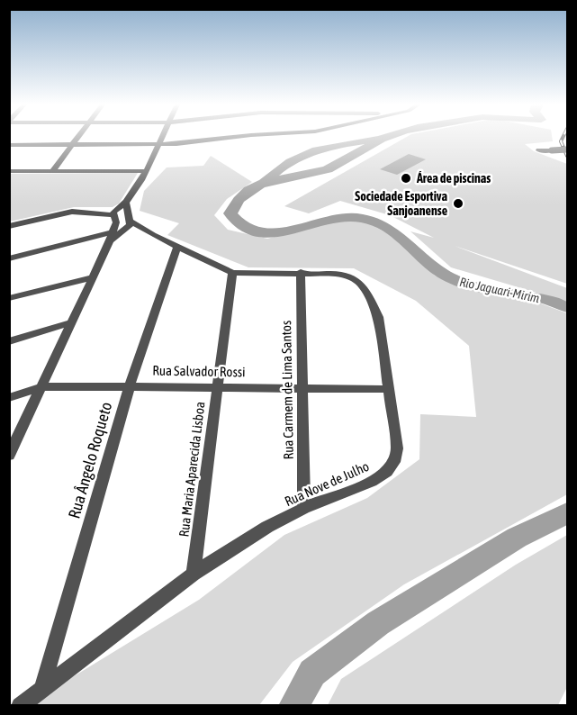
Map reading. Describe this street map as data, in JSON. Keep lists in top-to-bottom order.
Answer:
{
  "streets": {
    "street": [
      "Rua Salvador Rossi",
      "Rua Carmem de Lima Santos",
      "Rua Ângelo Roqueto",
      "Rua Maria Aparecida Lisboa",
      "Rua Nove de Julho"
    ]
  },
  "crossings": [
    ["Rua Salvador Rossi", "Rua Carmem de Lima Santos"],
    ["Rua Salvador Rossi", "Rua Ângelo Roqueto"],
    ["Rua Salvador Rossi", "Rua Maria Aparecida Lisboa"],
    ["Rua Salvador Rossi", "Rua Nove de Julho"],
    ["Rua Carmem de Lima Santos", "Rua Nove de Julho"],
    ["Rua Ângelo Roqueto", "Rua Nove de Julho"],
    ["Rua Maria Aparecida Lisboa", "Rua Nove de Julho"]
  ],
  "water": ["Rio Jaguari-Mirim"],
  "places": ["Área de piscinas", "Sociedade Esportiva Sanjoanense"]
}
